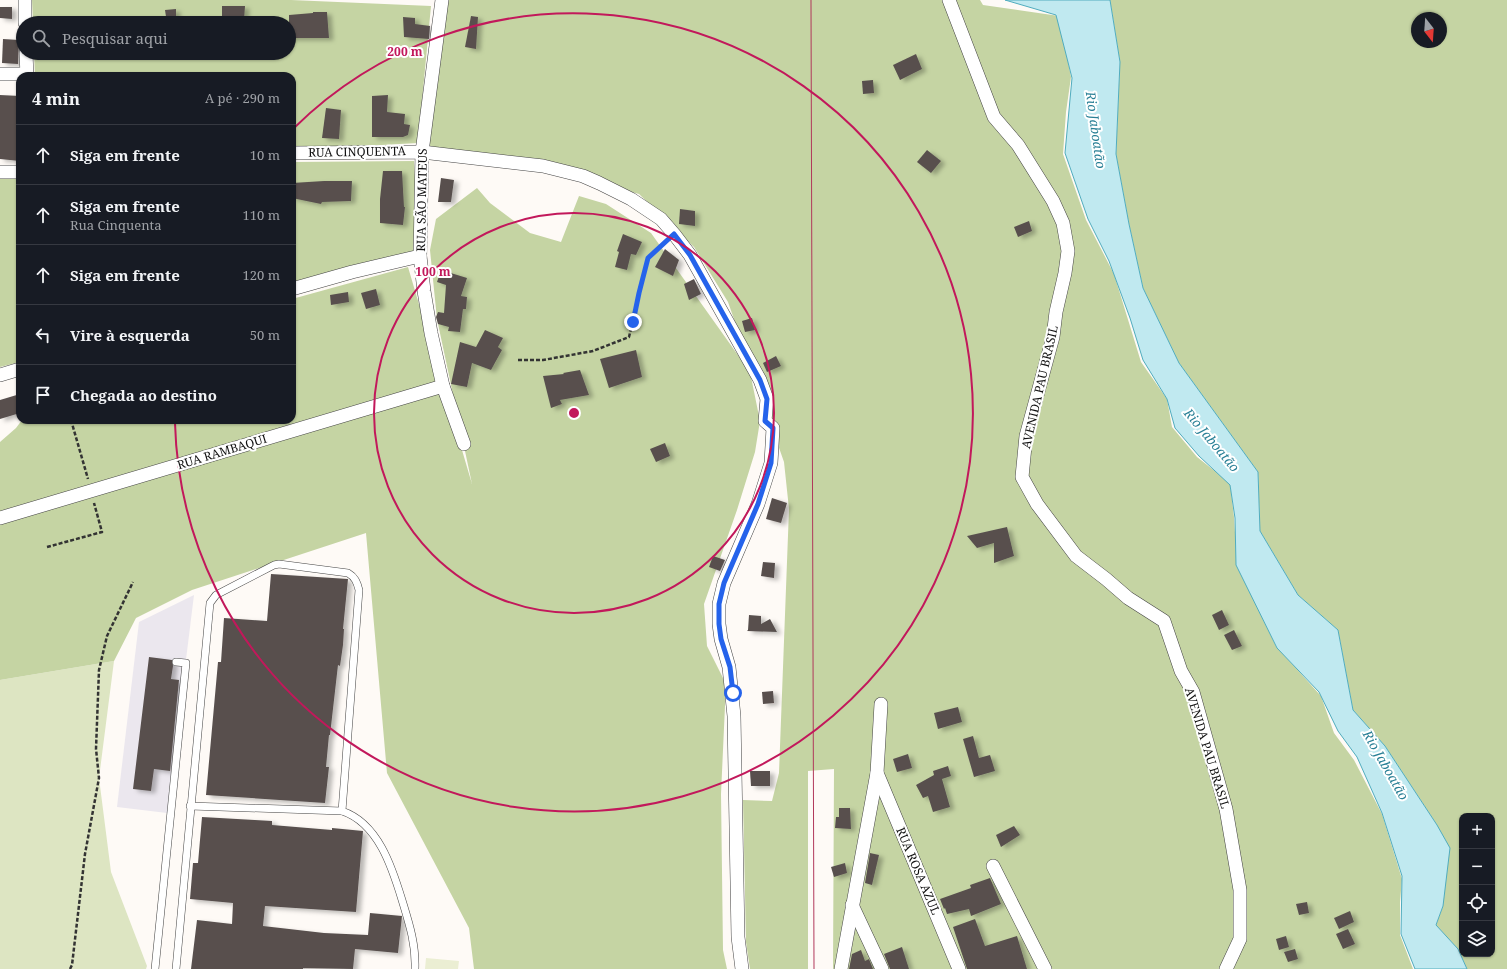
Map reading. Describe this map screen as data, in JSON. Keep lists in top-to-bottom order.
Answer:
{
  "streets": {
    "street": [
      "RUA CINQUENTA",
      "RUA SÃO MATEUS",
      "AVENIDA PAU BRASIL",
      "RUA RAMBAQUI",
      "RUA ROSA AZUL"
    ]
  },
  "crossings": [
    ["RUA CINQUENTA", "RUA SÃO MATEUS"],
    ["RUA SÃO MATEUS", "RUA RAMBAQUI"]
  ],
  "water": ["Rio Jaboatão"],
  "north": "bottom",
  "page": {
    "search": "Pesquisar aqui",
    "heading": ["4 min", "A pé · 290 m"],
    "list": [
      ["Siga em frente", "10 m"],
      ["Siga em frente", "Rua Cinquenta", "110 m"],
      ["Siga em frente", "120 m"],
      ["Vire à esquerda", "50 m"],
      "Chegada ao destino"
    ],
    "map_buttons": ["+", "−"]
  },
  "rings": ["200 m", "100 m"]
}
